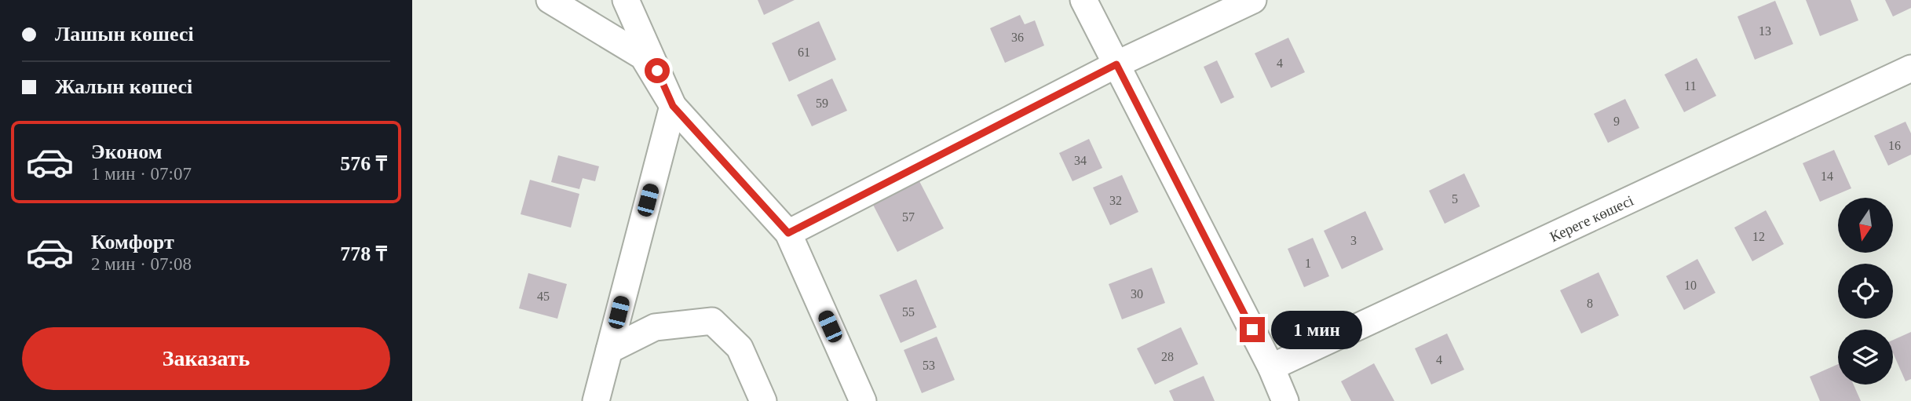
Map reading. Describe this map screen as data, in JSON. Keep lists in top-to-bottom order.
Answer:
{
  "streets": {
    "street": ["Кереге көшесі"]
  },
  "house_numbers": [
    "13",
    "36",
    "61",
    "4",
    "11",
    "59",
    "9",
    "16",
    "34",
    "14",
    "5",
    "32",
    "57",
    "12",
    "3",
    "1",
    "10",
    "30",
    "45",
    "8",
    "55",
    "28",
    "4",
    "53"
  ],
  "north": "bottom",
  "page": {
    "banner": ["Лашын көшесі", "Жалын көшесі"],
    "list": [
      {
        "name": "Эконом",
        "note": "1 мин · 07:07",
        "value": "576 ₸"
      },
      {
        "name": "Комфорт",
        "note": "2 мин · 07:08",
        "value": "778 ₸"
      }
    ],
    "bubble": "1 мин",
    "buttons": "Заказать"
  }
}
